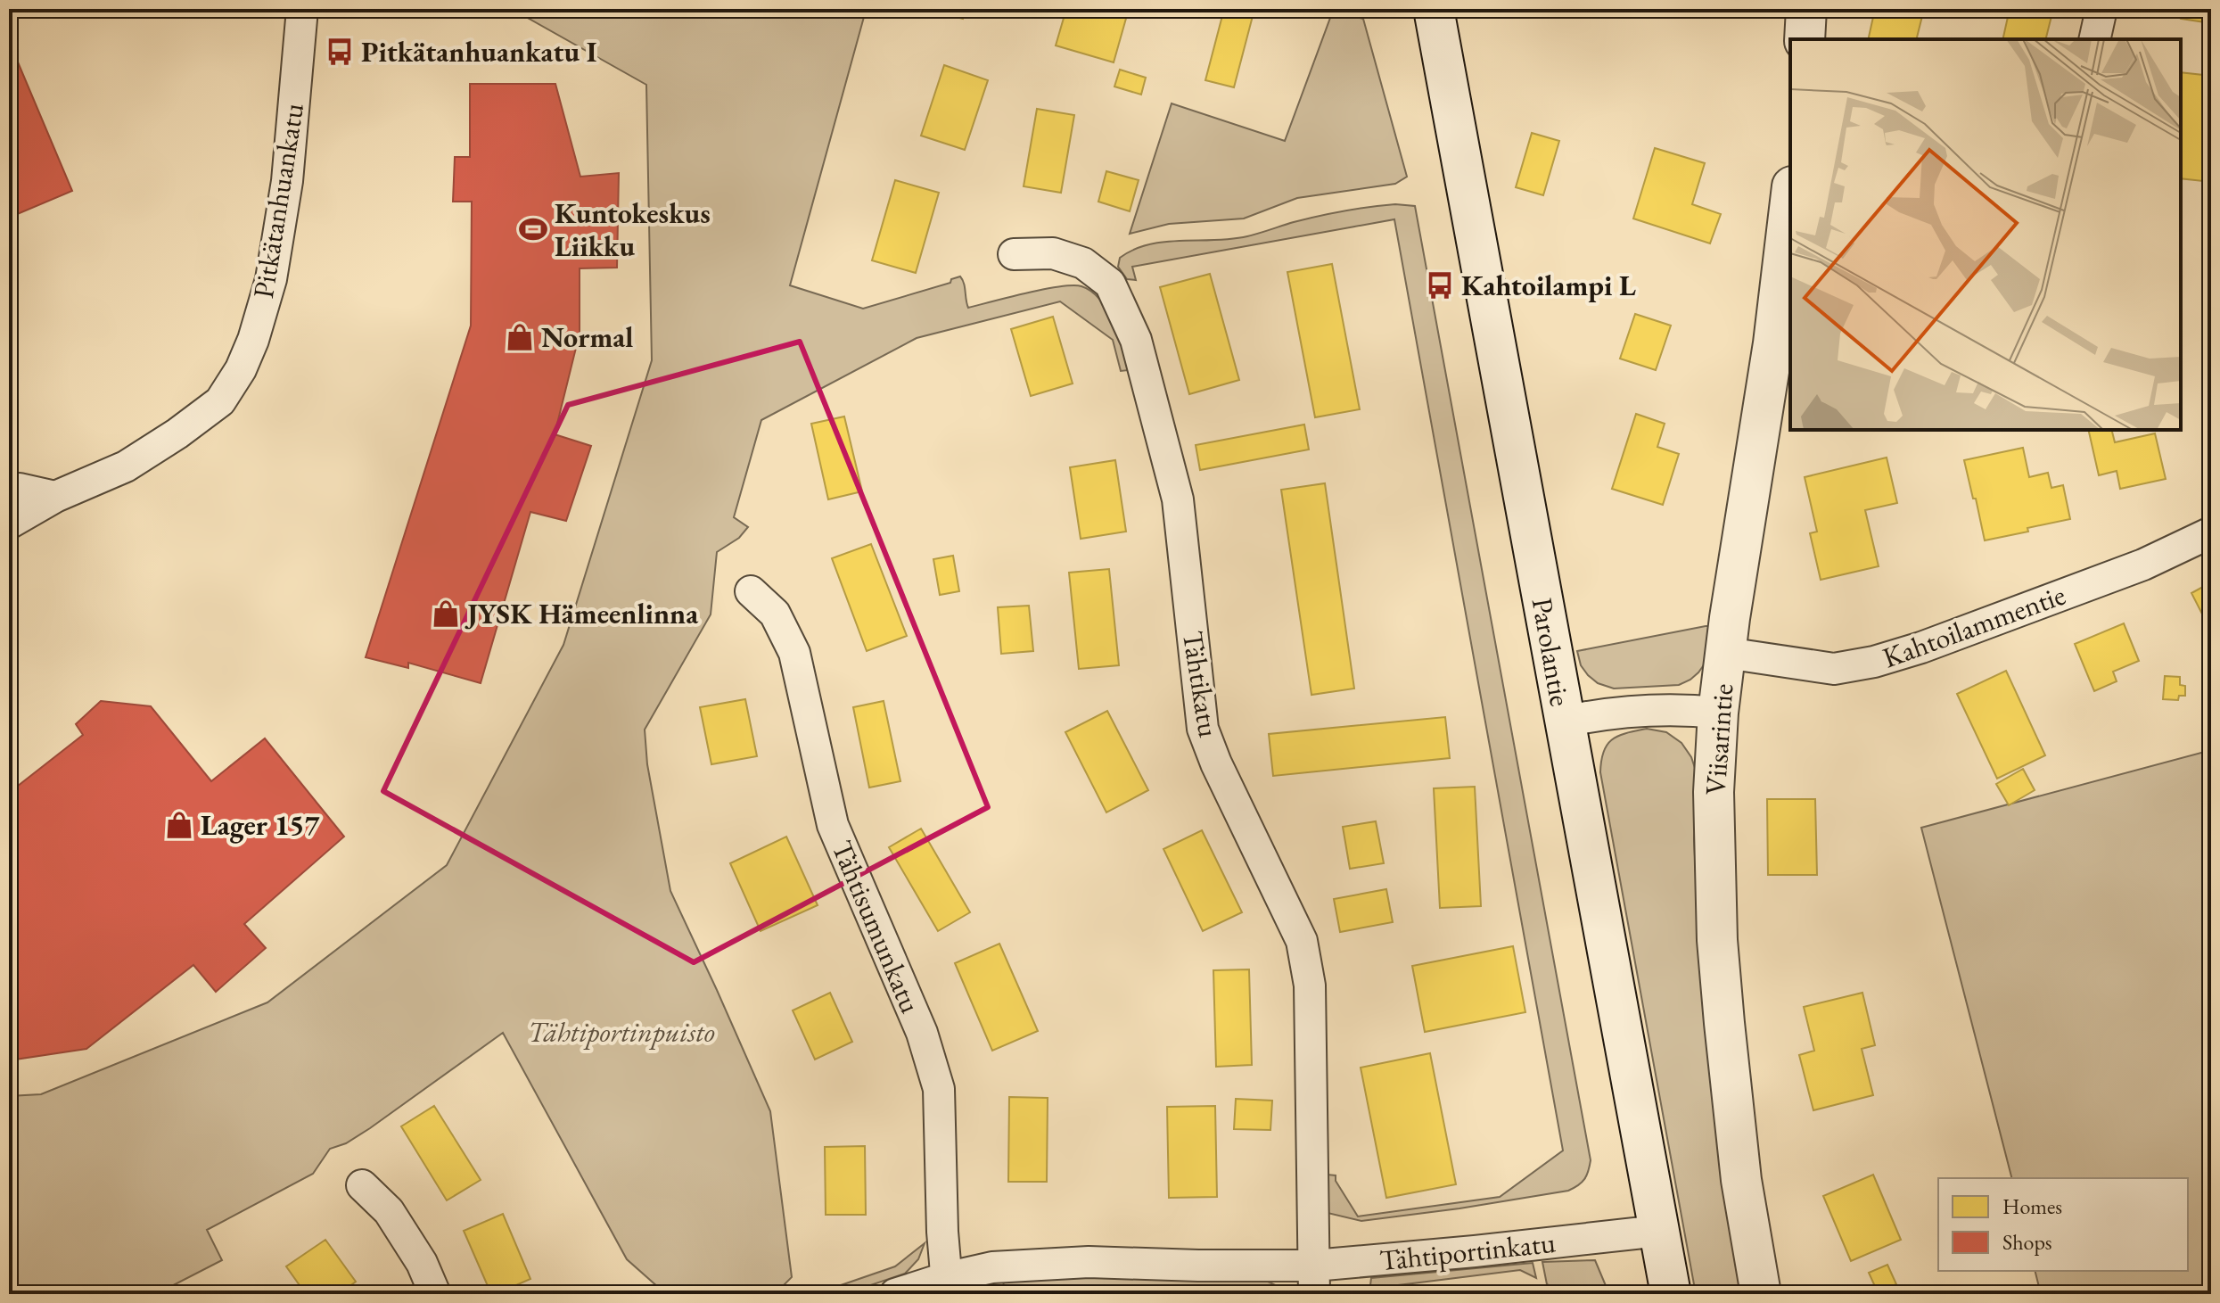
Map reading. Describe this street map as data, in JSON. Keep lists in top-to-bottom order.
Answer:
{
  "streets": {
    "main road": ["Parolantie", "Viisarintie"],
    "street": [
      "Pitkätanhuankatu",
      "Kahtoilammentie",
      "Tähtikatu",
      "Tähtisumunkatu",
      "Tähtiportinkatu"
    ]
  },
  "crossings": [
    ["Kahtoilammentie", "Viisarintie"],
    ["Parolantie", "Tähtiportinkatu"],
    ["Tähtikatu", "Tähtiportinkatu"],
    ["Tähtisumunkatu", "Tähtiportinkatu"]
  ],
  "parks": ["Tähtiportinpuisto"],
  "places": {
    "bus stop": ["Pitkätanhuankatu I", "Kahtoilampi L"],
    "sports": ["Kuntokeskus Liikku"],
    "shop": ["Normal", "JYSK Hämeenlinna", "Lager 157"]
  },
  "legend": ["Homes", "Shops"]
}
